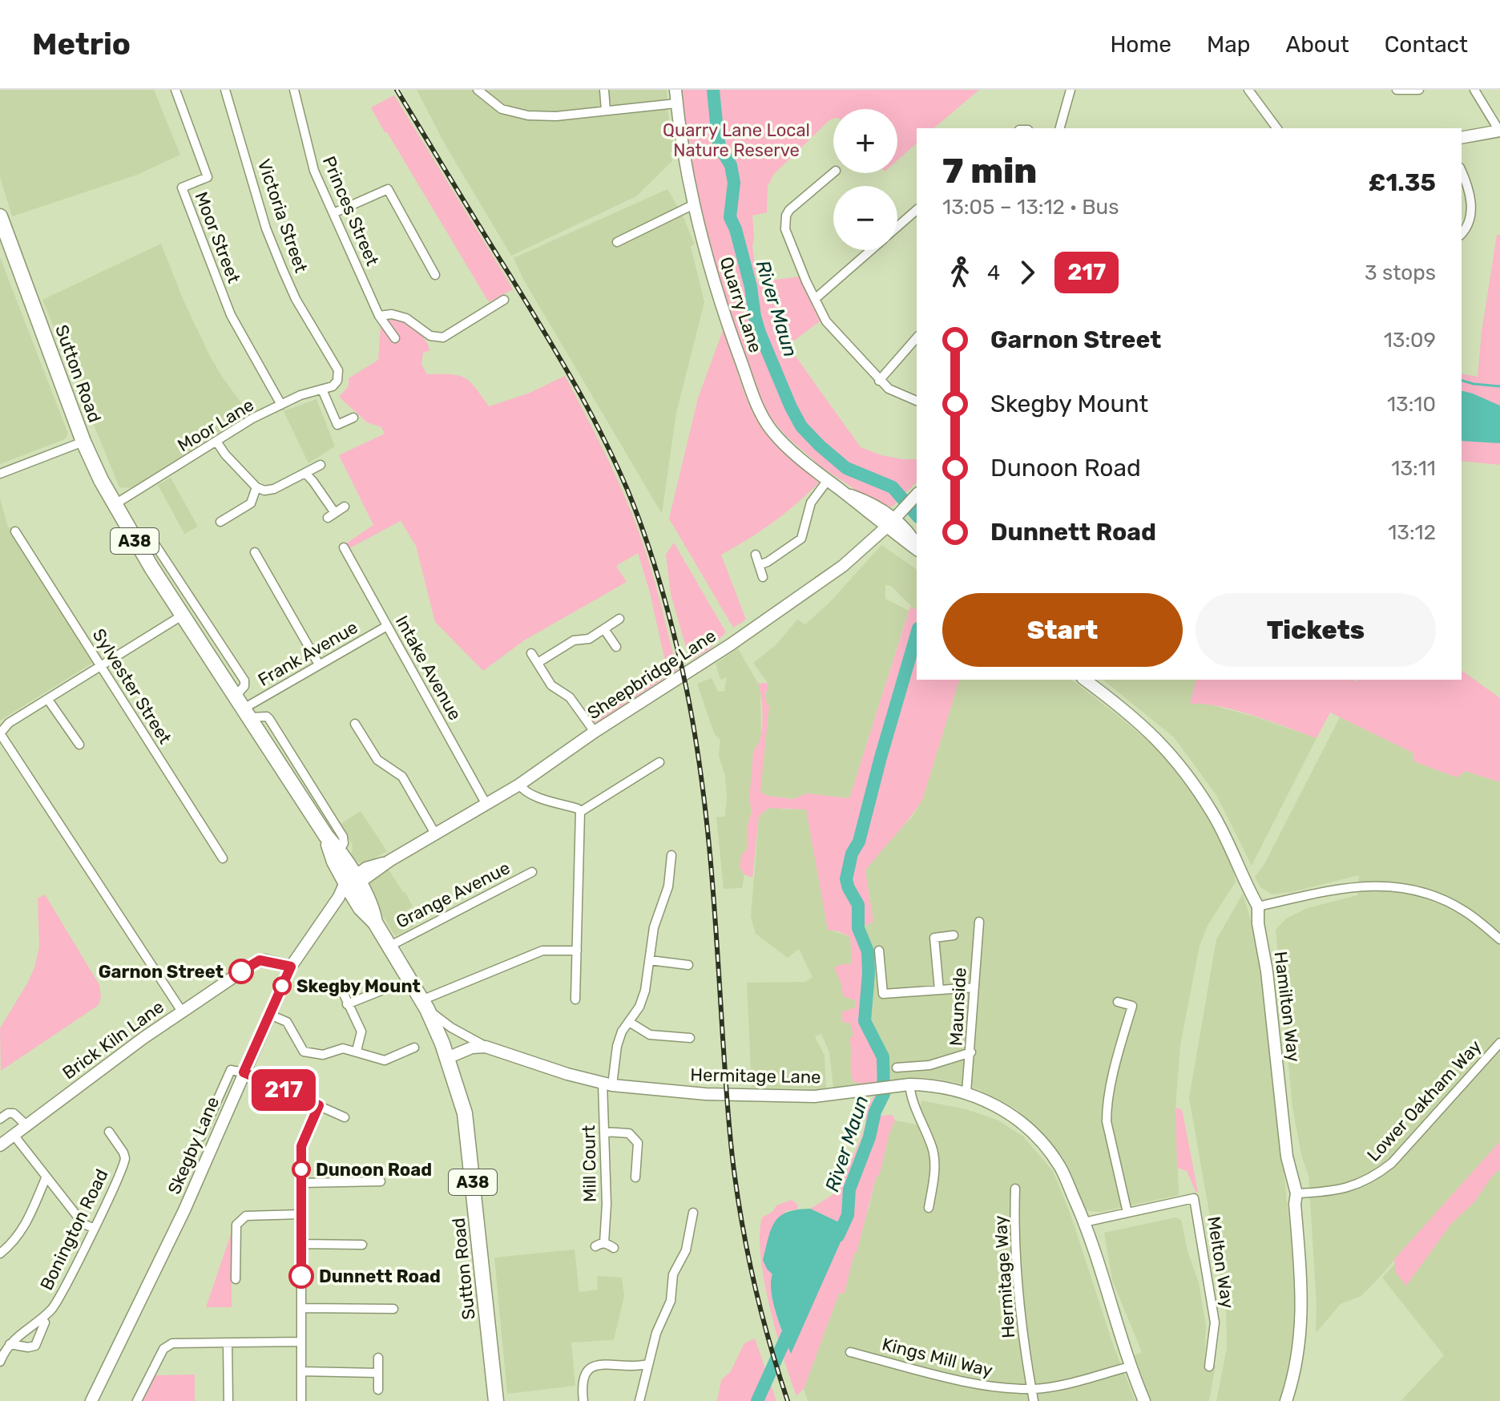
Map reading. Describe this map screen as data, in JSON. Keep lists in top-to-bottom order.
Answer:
{
  "streets": {
    "highway": ["Sutton Road", "A38"],
    "street": [
      "Princes Street",
      "Victoria Street",
      "Moor Street",
      "Quarry Lane",
      "Moor Lane",
      "Frank Avenue",
      "Intake Avenue",
      "Sheepbridge Lane",
      "Sylvester Street",
      "Grange Avenue",
      "Maunside",
      "Hamilton Way",
      "Brick Kiln Lane",
      "Hermitage Lane",
      "Lower Oakham Way",
      "Skegby Lane",
      "Mill Court",
      "Bonington Road",
      "Melton Way",
      "Hermitage Way",
      "Kings Mill Way"
    ]
  },
  "crossings": [
    ["Victoria Street", "Moor Lane"],
    ["Moor Street", "Moor Lane"],
    ["Quarry Lane", "Sheepbridge Lane"],
    ["Sutton Road", "Moor Lane"],
    ["Sutton Road", "Frank Avenue"],
    ["Sutton Road", "Sheepbridge Lane"],
    ["Sutton Road", "Grange Avenue"],
    ["Sutton Road", "Hermitage Lane"],
    ["Sutton Road", "Skegby Lane"],
    ["Frank Avenue", "Intake Avenue"],
    ["Intake Avenue", "Sheepbridge Lane"],
    ["Sheepbridge Lane", "Skegby Lane"],
    ["Maunside", "Hermitage Lane"],
    ["Hamilton Way", "Lower Oakham Way"],
    ["Brick Kiln Lane", "Skegby Lane"],
    ["Hermitage Lane", "Mill Court"],
    ["Hermitage Lane", "Melton Way"],
    ["Hermitage Lane", "Kings Mill Way"],
    ["Hermitage Way", "Kings Mill Way"]
  ],
  "water": ["River Maun"],
  "parks": ["Quarry Lane Local Nature Reserve"],
  "places": [
    "Garnon Street",
    "Skegby Mount",
    "Dunoon Road",
    "Dunnett Road"
  ],
  "lines": ["bus line 217"],
  "page": {
    "header": "Metrio",
    "nav": [
      "Home",
      "Map",
      "About",
      "Contact"
    ],
    "on_map": "217",
    "map_buttons": ["+", "−"],
    "heading": ["7 min", "13:05 – 13:12 · Bus", "£1.35"],
    "legs": ["4", "217", "3 stops"],
    "list": [
      {
        "name": "Garnon Street",
        "value": "13:09"
      },
      {
        "name": "Skegby Mount",
        "value": "13:10"
      },
      {
        "name": "Dunoon Road",
        "value": "13:11"
      },
      {
        "name": "Dunnett Road",
        "value": "13:12"
      }
    ],
    "buttons": ["Start", "Tickets"]
  }
}
